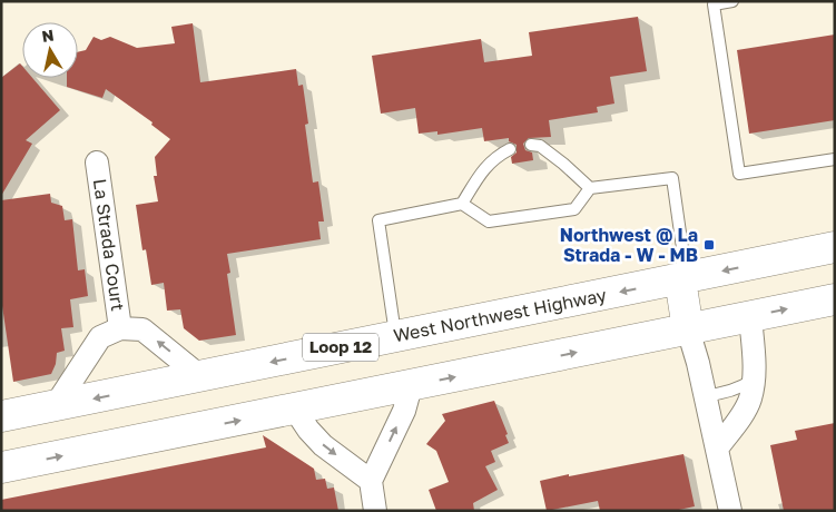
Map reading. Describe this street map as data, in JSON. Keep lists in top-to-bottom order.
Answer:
{
  "streets": {
    "main road": ["West Northwest Highway", "Loop 12"],
    "street": ["La Strada Court"]
  },
  "crossings": [
    ["La Strada Court", "West Northwest Highway"]
  ],
  "places": {
    "transit": ["Northwest @ La Strada - W - MB"]
  },
  "north": "top"
}
